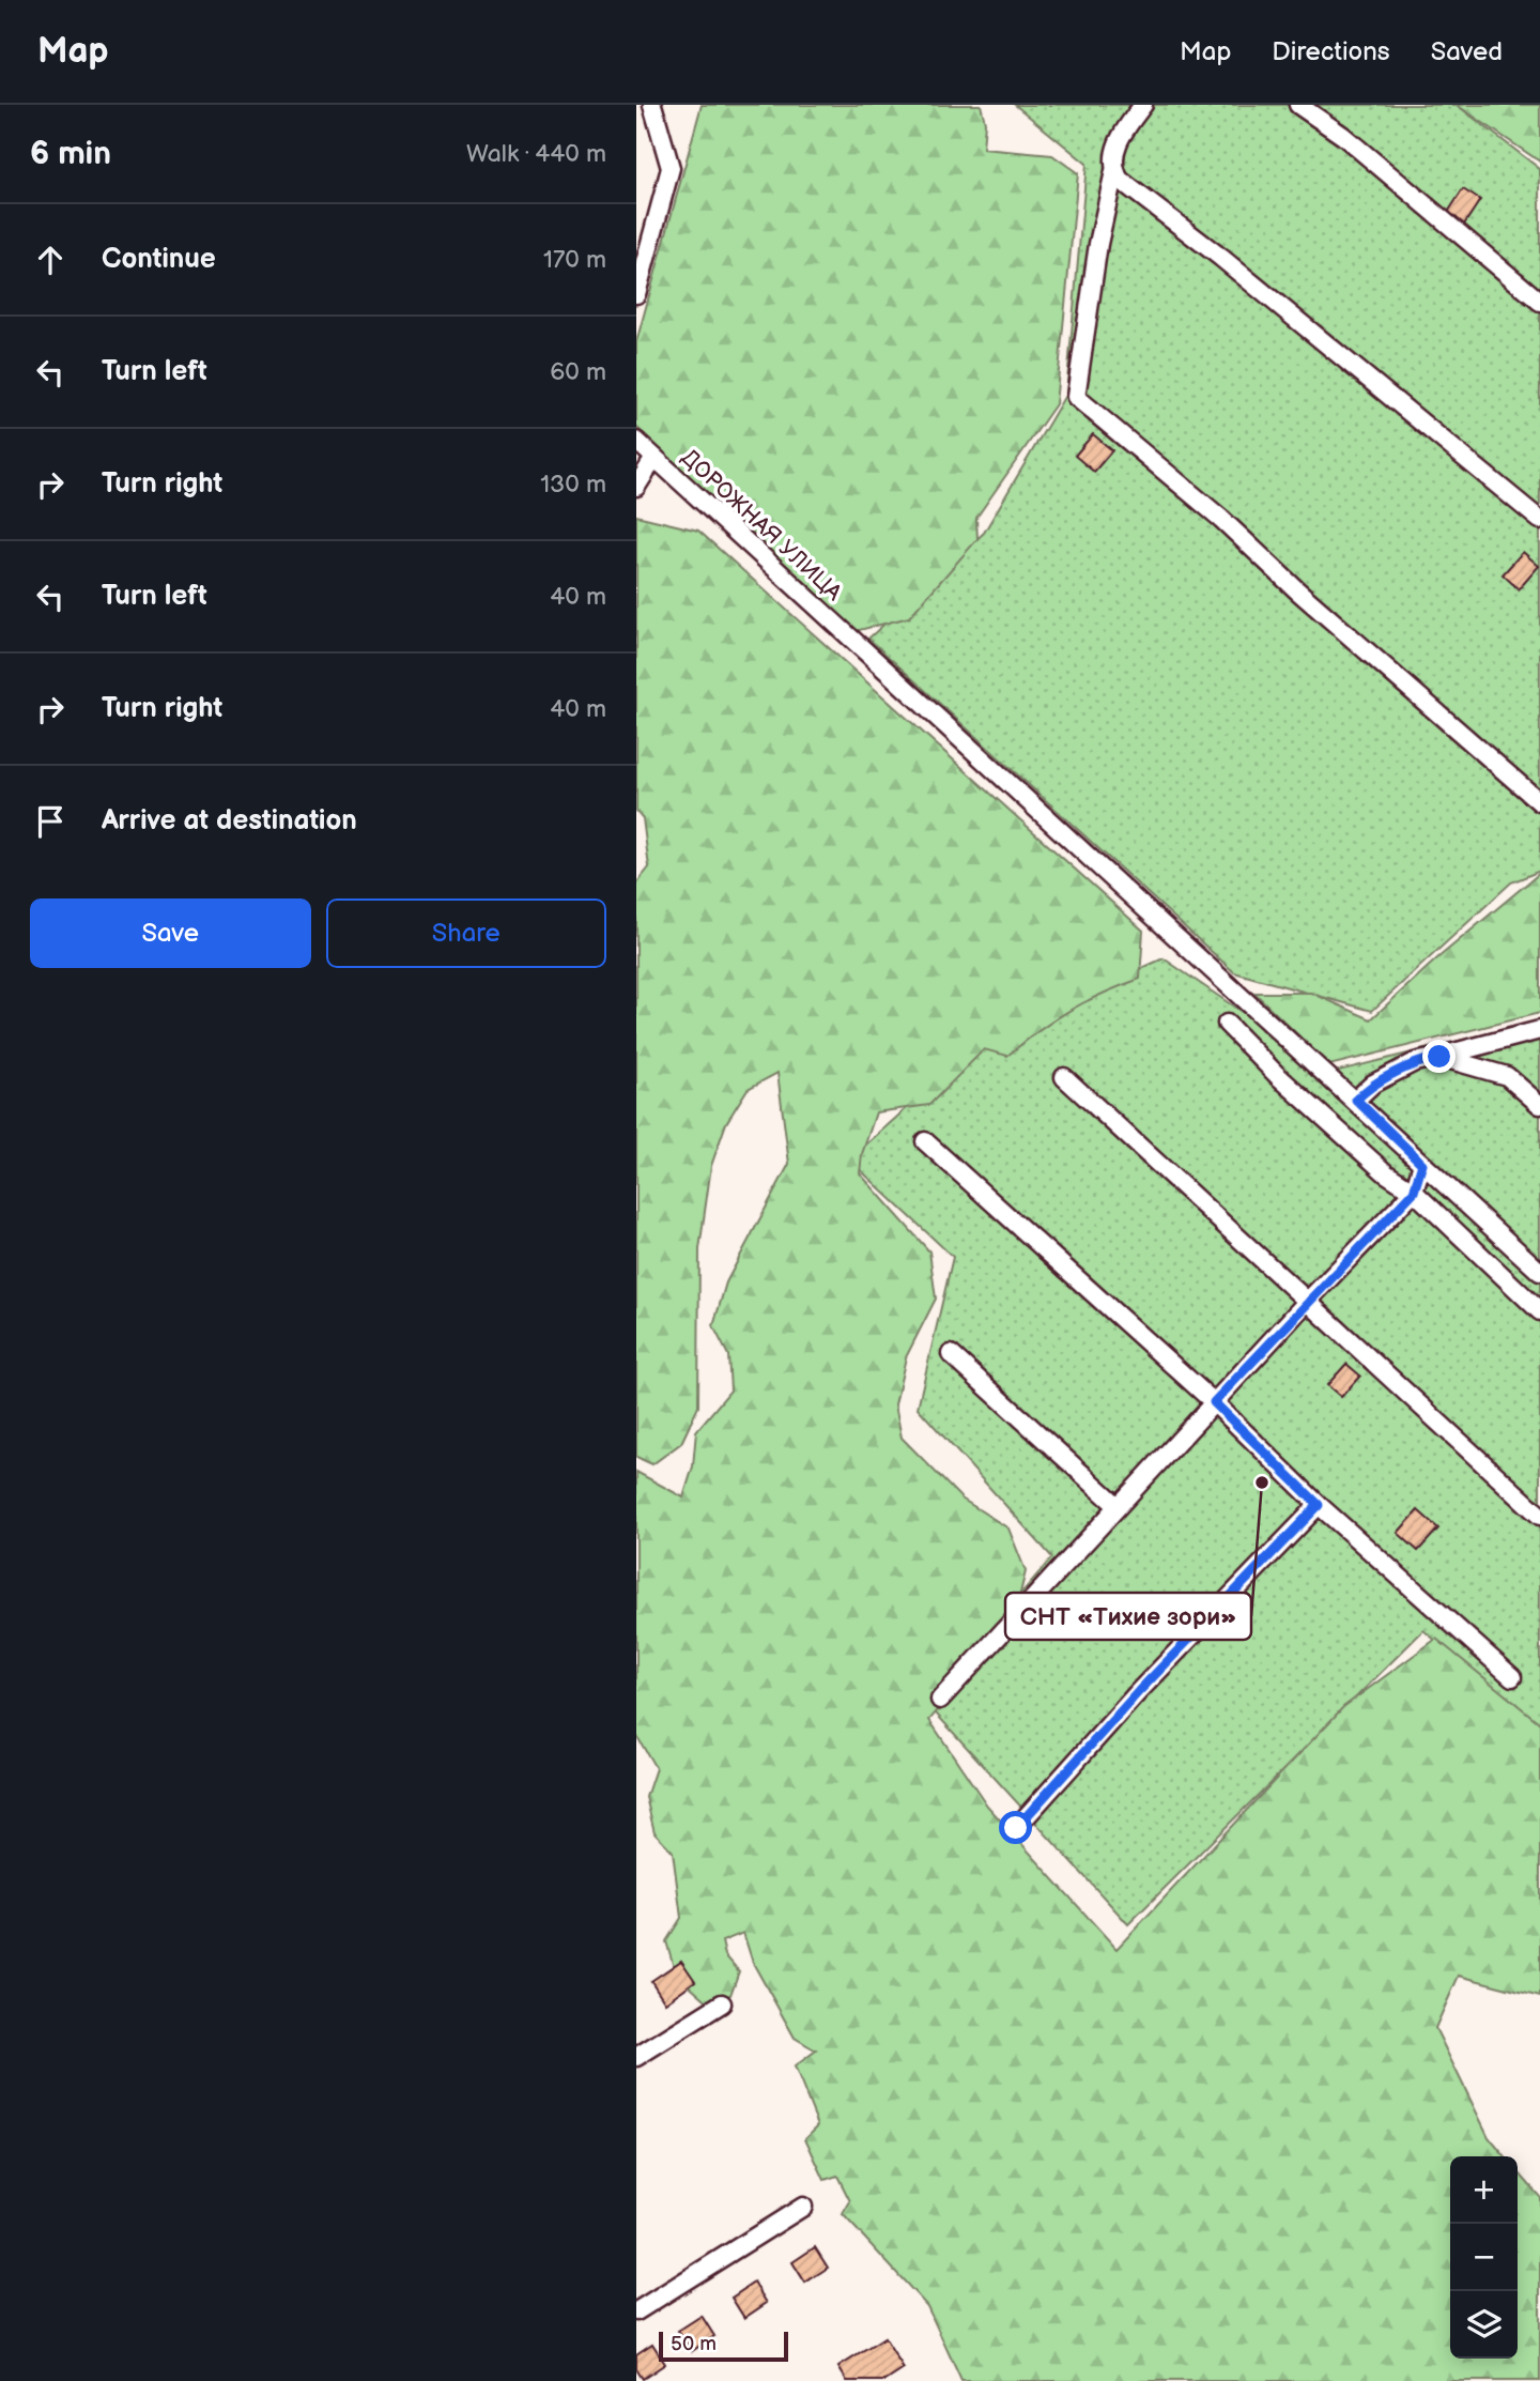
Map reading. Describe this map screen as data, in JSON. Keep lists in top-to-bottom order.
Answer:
{
  "streets": {
    "street": ["ДОРОЖНАЯ УЛИЦА"]
  },
  "places": ["СНТ «Тихие зори»"],
  "scale_bar": "50 m",
  "page": {
    "header": "Map",
    "nav": ["Map", "Directions", "Saved"],
    "heading": ["6 min", "Walk · 440 m"],
    "list": [
      ["Continue", "170 m"],
      ["Turn left", "60 m"],
      ["Turn right", "130 m"],
      ["Turn left", "40 m"],
      ["Turn right", "40 m"],
      "Arrive at destination"
    ],
    "buttons": ["Save", "Share"],
    "map_buttons": ["+", "−"],
    "scale": "50 m"
  }
}
